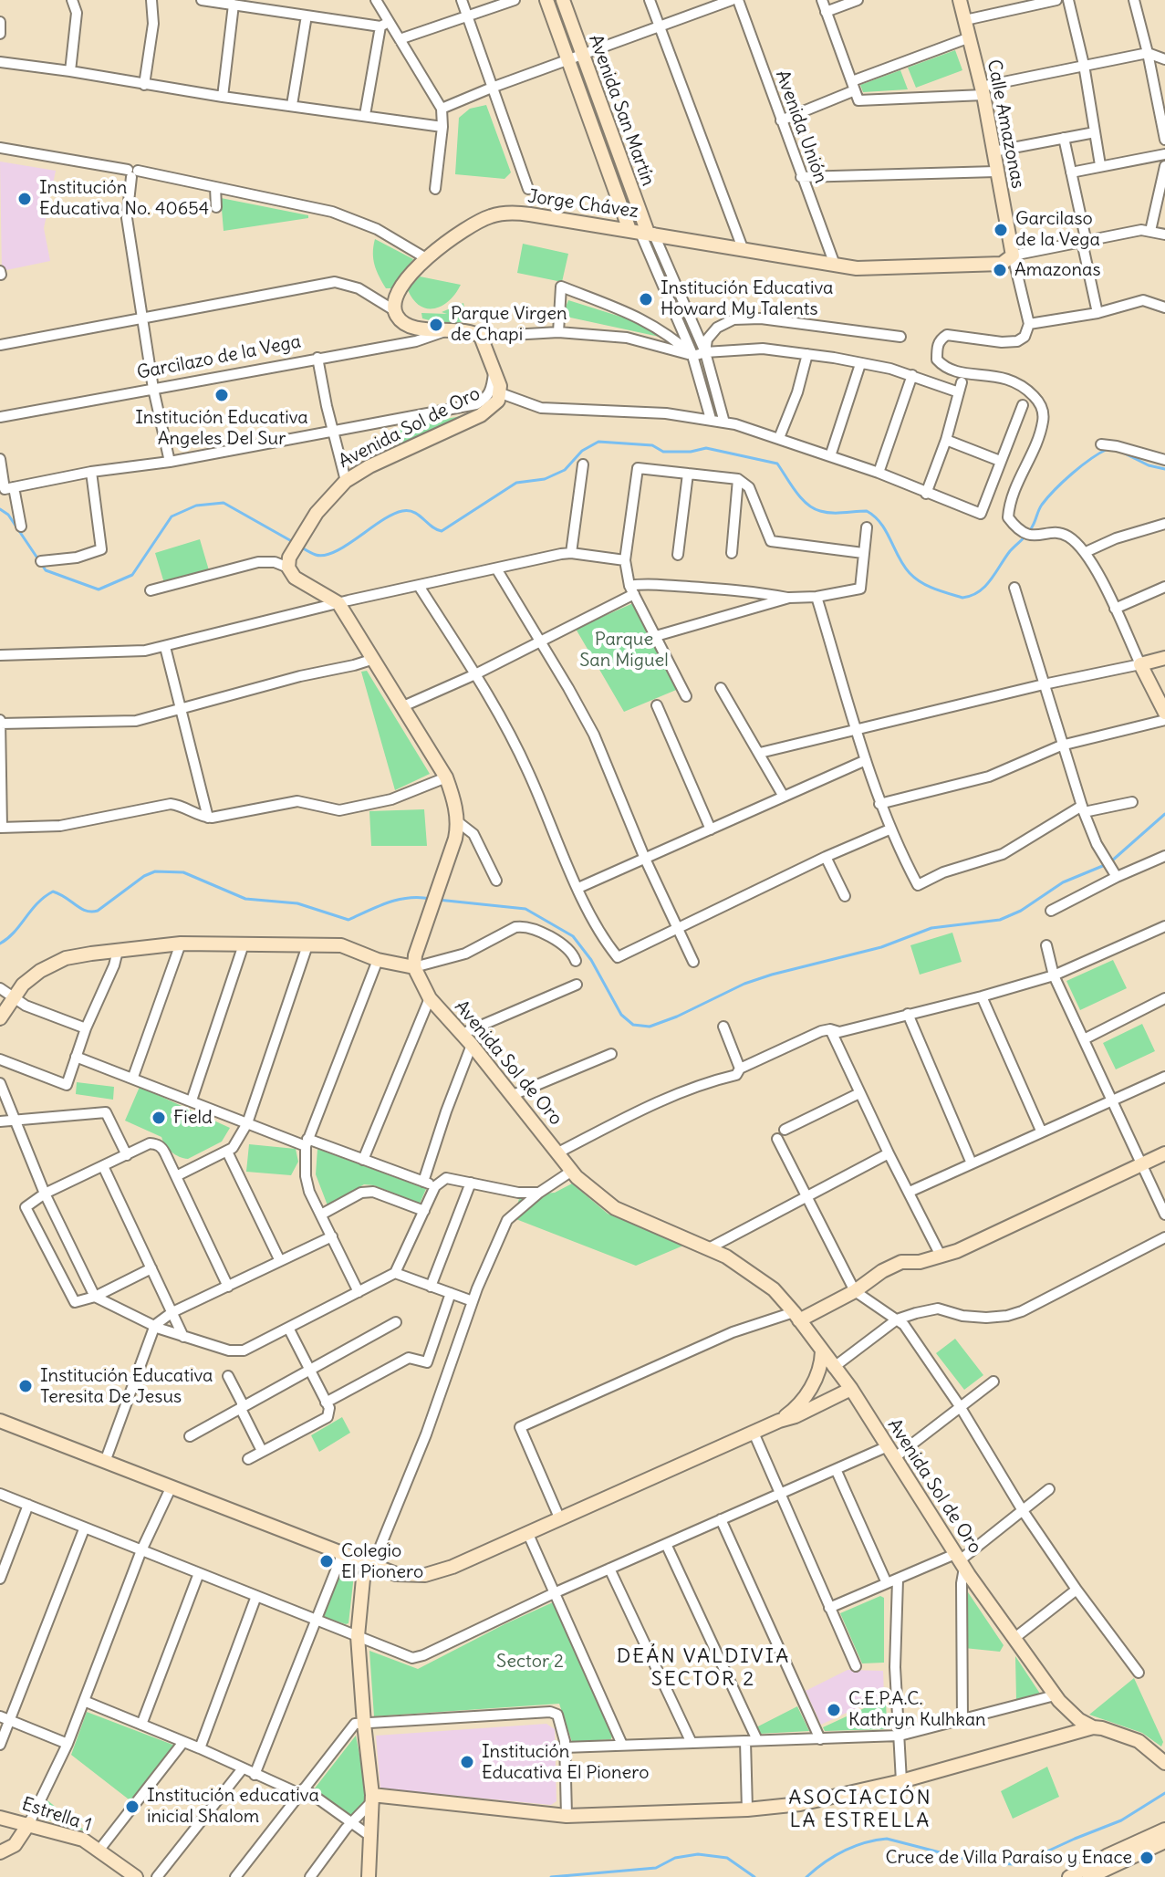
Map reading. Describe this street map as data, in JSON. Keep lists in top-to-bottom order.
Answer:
{
  "streets": {
    "street": [
      "Avenida San Martín",
      "Calle Amazonas",
      "Avenida Unión",
      "Jorge Chávez",
      "Garcilazo de la Vega",
      "Avenida Sol de Oro",
      "Estrella 1"
    ]
  },
  "crossings": [
    ["Avenida San Martín", "Jorge Chávez"]
  ],
  "districts": ["DEÁN VALDIVIA SECTOR 2", "ASOCIACIÓN LA ESTRELLA"],
  "parks": ["Parque San Miguel", "Sector 2"],
  "places": [
    "Institución Educativa No. 40654",
    "Garcilaso de la Vega",
    "Amazonas",
    "Institución Educativa Howard My Talents",
    "Parque Virgen de Chapi",
    "Institución Educativa Angeles Del Sur",
    "Field",
    "Institución Educativa Teresita De Jesus",
    "Colegio El Pionero",
    "C.E.P.A.C. Kathryn Kulhkan",
    "Institución Educativa El Pionero",
    "Institución educativa inicial Shalom",
    "Cruce de Villa Paraíso y Enace"
  ]
}
